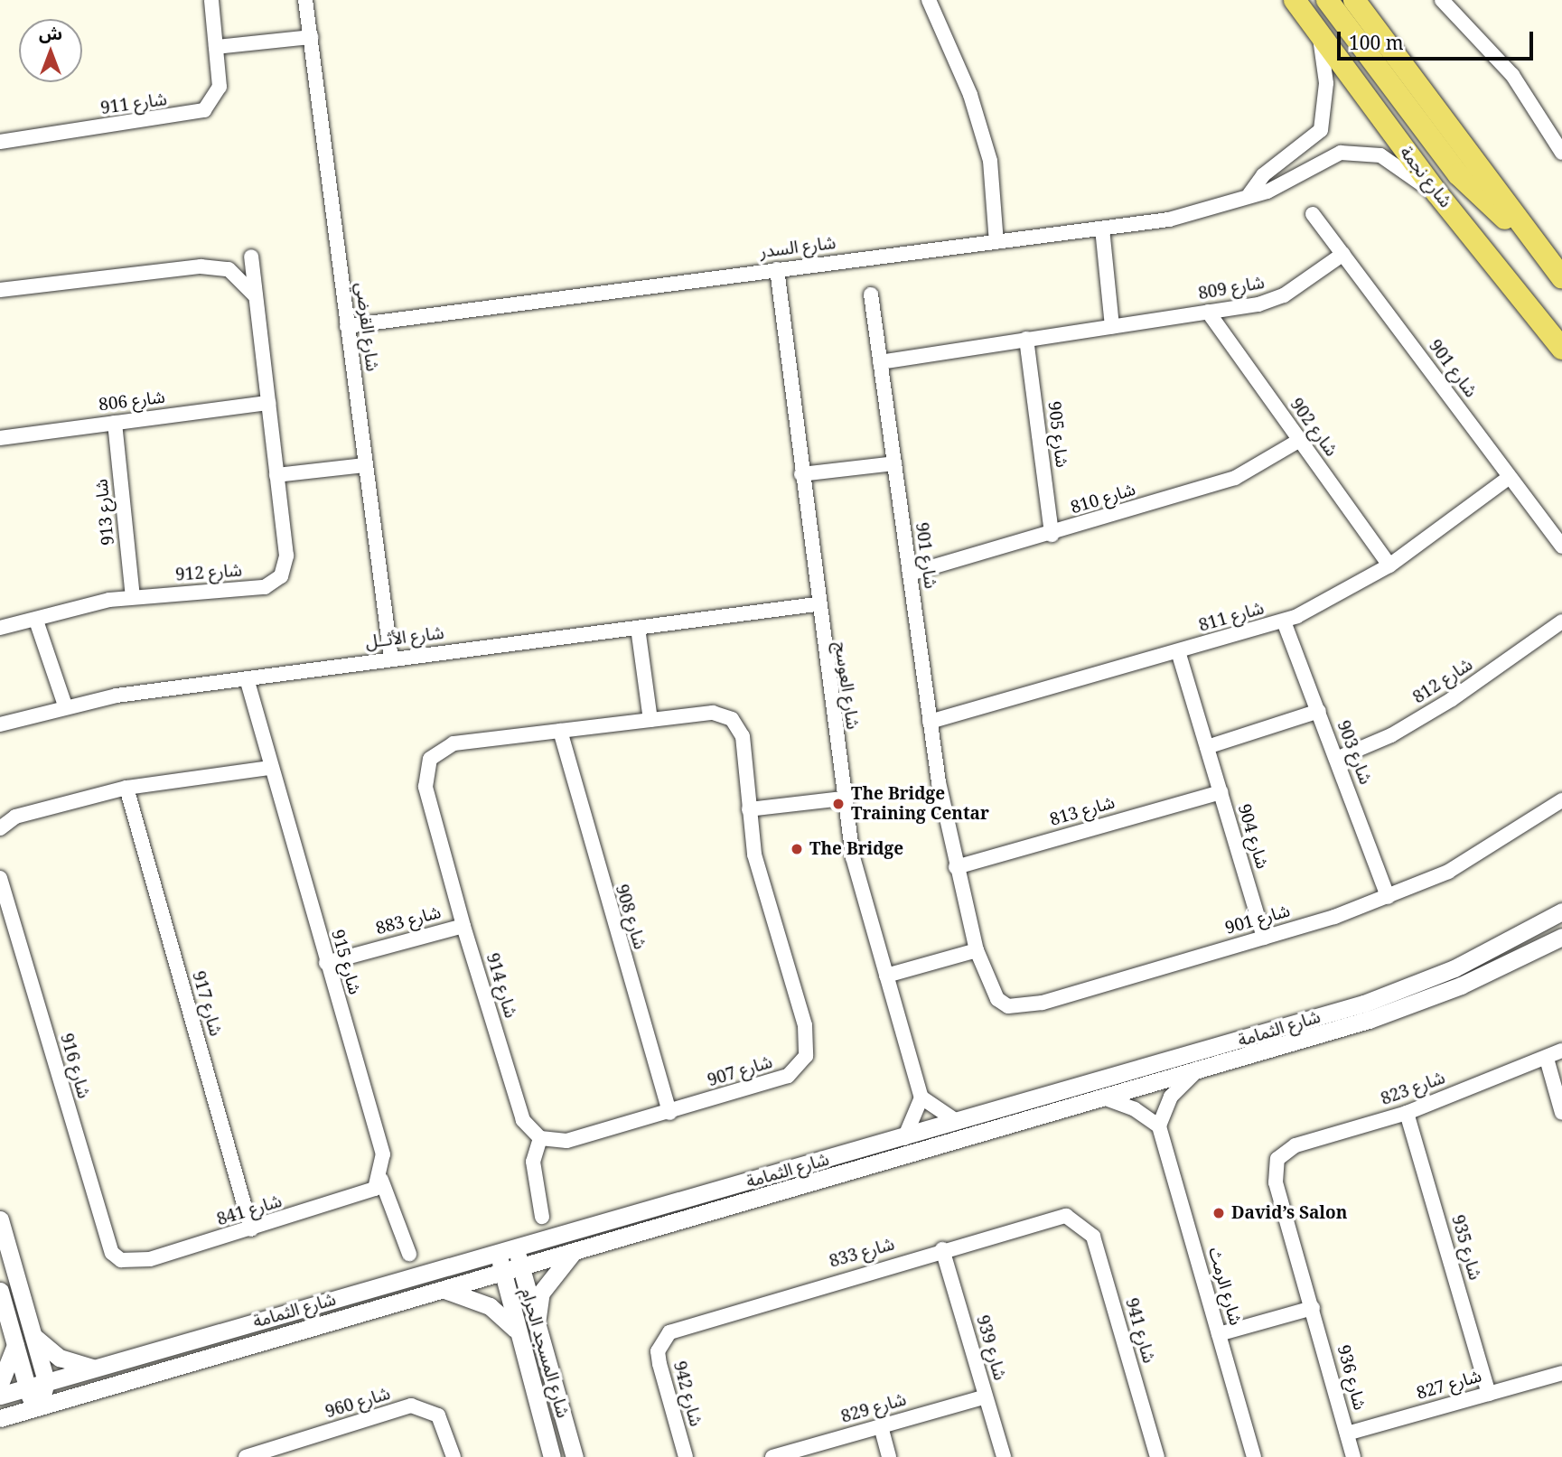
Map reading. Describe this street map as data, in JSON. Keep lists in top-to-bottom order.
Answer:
{
  "streets": {
    "main road": ["شارع نجمة"],
    "street": [
      "شارع 911",
      "شارع السدر",
      "شارع 809",
      "شارع القرضي",
      "شارع 901",
      "شارع 806",
      "شارع 902",
      "شارع 905",
      "شارع 810",
      "شارع 913",
      "شارع 912",
      "شارع 811",
      "شارع الأثــل",
      "شارع 812",
      "شارع العوسج",
      "شارع 903",
      "شارع 813",
      "شارع 904",
      "شارع 908",
      "شارع 883",
      "شارع 915",
      "شارع 914",
      "شارع 917",
      "شارع الثمامة",
      "شارع 916",
      "شارع 907",
      "شارع 823",
      "شارع 841",
      "شارع 935",
      "شارع 833",
      "شارع الرمث",
      "شارع 941",
      "شارع 939",
      "شارع المسجد الحرام",
      "شارع 936",
      "شارع 827",
      "شارع 942",
      "شارع 960",
      "شارع 829"
    ]
  },
  "crossings": [
    ["شارع نجمة", "شارع السدر"],
    ["شارع السدر", "شارع القرضي"],
    ["شارع السدر", "شارع العوسج"],
    ["شارع 809", "شارع 901"],
    ["شارع 809", "شارع 902"],
    ["شارع 809", "شارع 905"],
    ["شارع القرضي", "شارع الأثــل"],
    ["شارع 901", "شارع 810"],
    ["شارع 901", "شارع 811"],
    ["شارع 901", "شارع 903"],
    ["شارع 901", "شارع 813"],
    ["شارع 901", "شارع 904"],
    ["شارع 806", "شارع 913"],
    ["شارع 806", "شارع 912"],
    ["شارع 902", "شارع 810"],
    ["شارع 902", "شارع 811"],
    ["شارع 905", "شارع 810"],
    ["شارع 913", "شارع 912"],
    ["شارع 811", "شارع 903"],
    ["شارع 811", "شارع 904"],
    ["شارع الأثــل", "شارع العوسج"],
    ["شارع الأثــل", "شارع 915"],
    ["شارع 812", "شارع 903"],
    ["شارع 813", "شارع 904"],
    ["شارع 908", "شارع 907"],
    ["شارع 883", "شارع 915"],
    ["شارع 883", "شارع 914"],
    ["شارع 915", "شارع 841"],
    ["شارع 914", "شارع 907"],
    ["شارع 917", "شارع 841"],
    ["شارع الثمامة", "شارع المسجد الحرام"],
    ["شارع 916", "شارع 841"],
    ["شارع 823", "شارع 935"],
    ["شارع 823", "شارع 936"],
    ["شارع 935", "شارع 827"],
    ["شارع 833", "شارع 941"],
    ["شارع 833", "شارع 939"],
    ["شارع 833", "شارع 942"],
    ["شارع 939", "شارع 829"],
    ["شارع 936", "شارع 827"]
  ],
  "places": ["The Bridge Training Centar", "The Bridge", "David’s Salon"],
  "scale_bar": "100 m",
  "north": "top"
}
